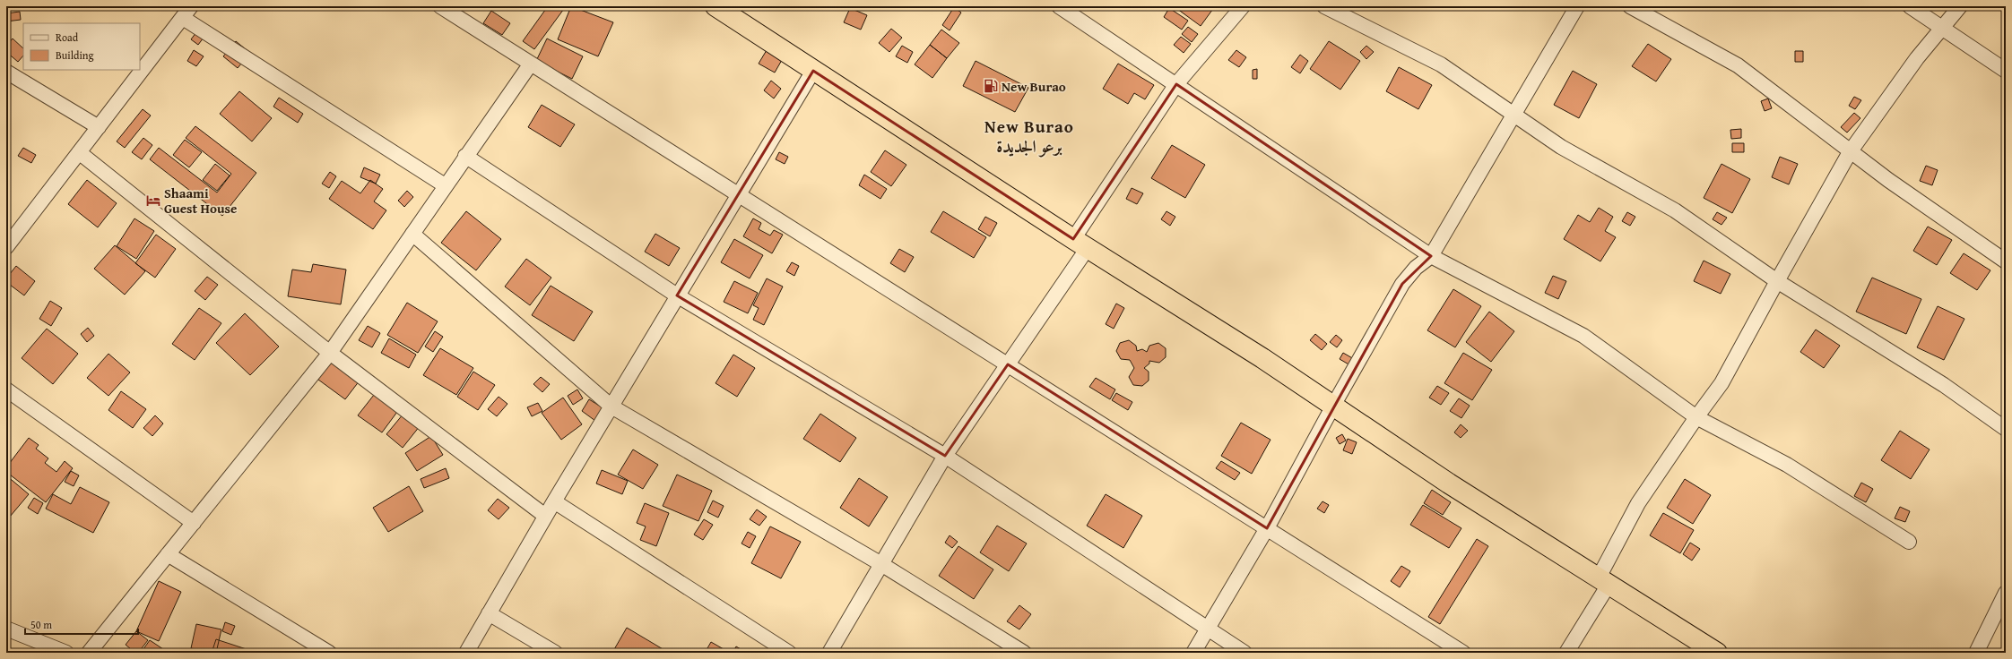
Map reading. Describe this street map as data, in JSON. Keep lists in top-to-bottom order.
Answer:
{
  "districts": ["New Burao برعو الجديدة"],
  "places": {
    "fuel station": ["New Burao"],
    "hotel": ["Shaami Guest House"]
  },
  "legend": ["Road", "Building"],
  "scale_bar": "50 m"
}
